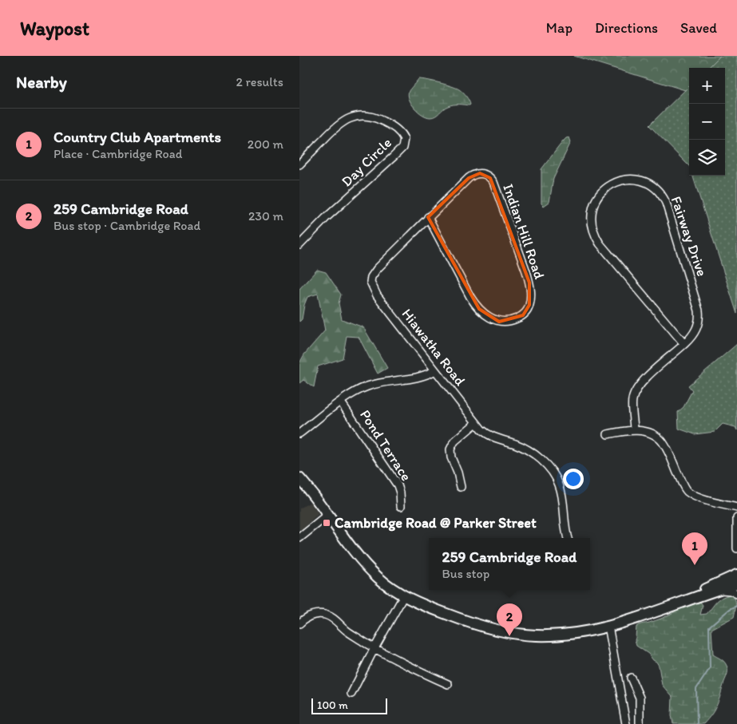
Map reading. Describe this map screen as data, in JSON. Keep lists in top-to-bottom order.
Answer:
{
  "streets": {
    "street": [
      "Day Circle",
      "Indian Hill Road",
      "Fairway Drive",
      "Hiawatha Road",
      "Pond Terrace"
    ]
  },
  "crossings": [
    ["Indian Hill Road", "Hiawatha Road"]
  ],
  "places": {
    "transit": ["Cambridge Road @ Parker Street"]
  },
  "scale_bar": "100 m",
  "page": {
    "header": "Waypost",
    "nav": ["Map", "Directions", "Saved"],
    "heading": ["Nearby", "2 results"],
    "map_buttons": ["+", "−"],
    "list": [
      {
        "mark": "1",
        "name": "Country Club Apartments",
        "note": "Place · Cambridge Road",
        "value": "200 m"
      },
      {
        "mark": "2",
        "name": "259 Cambridge Road",
        "note": "Bus stop · Cambridge Road",
        "value": "230 m"
      }
    ],
    "pins": ["1", "2"],
    "popup": ["259 Cambridge Road", "Bus stop"],
    "scale": "100 m"
  }
}
